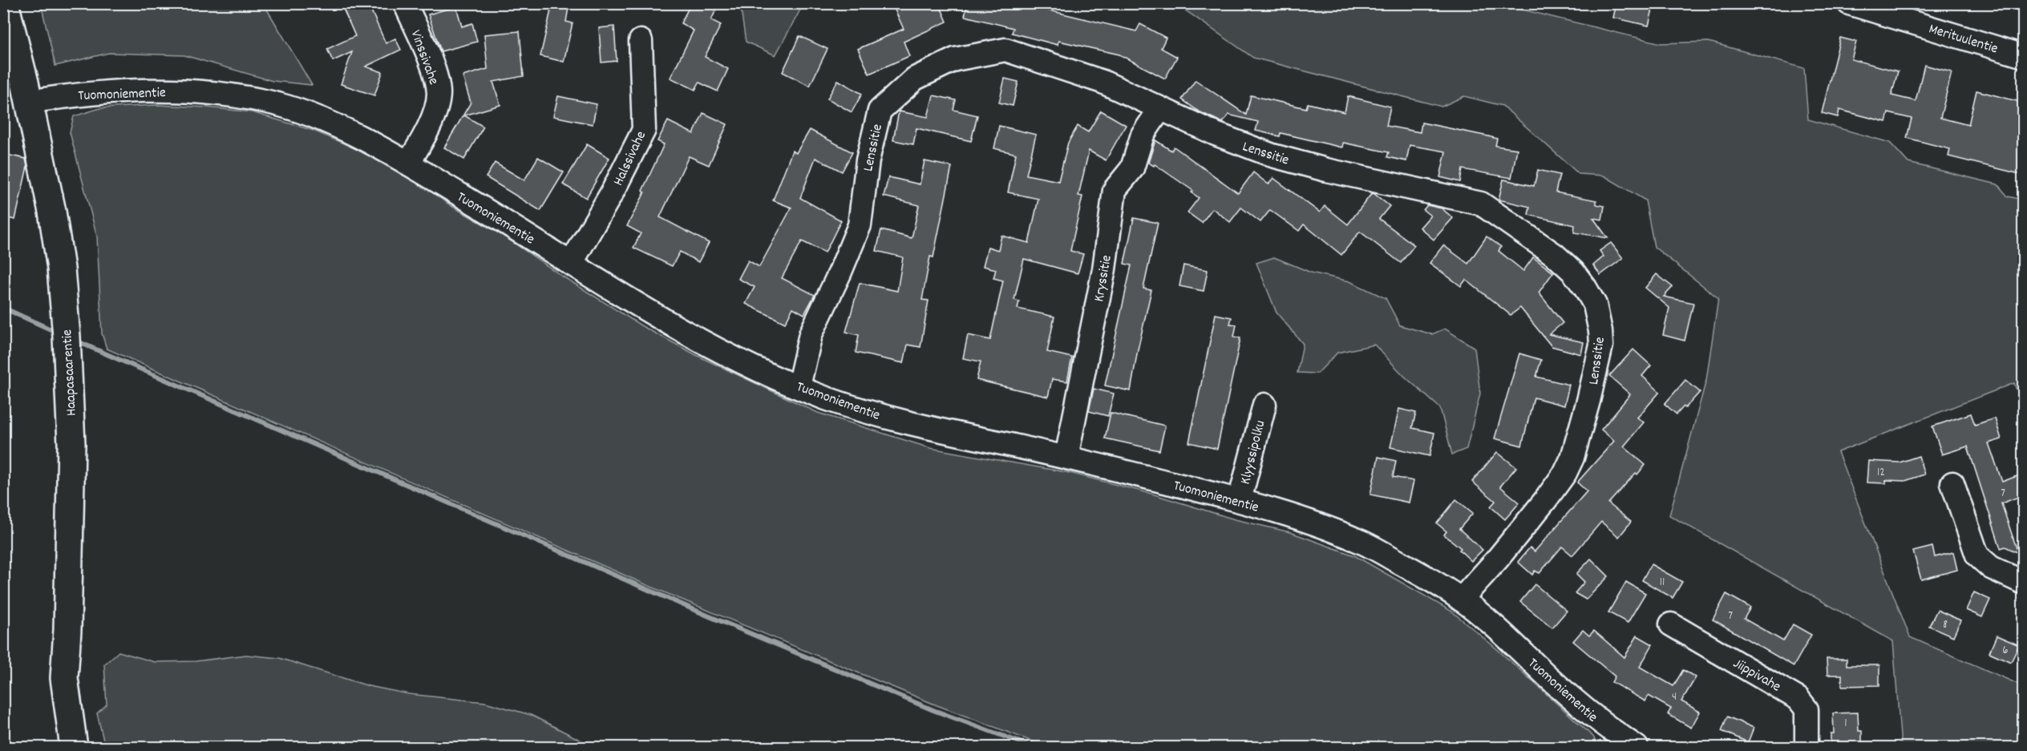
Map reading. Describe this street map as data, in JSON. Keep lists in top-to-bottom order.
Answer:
{
  "streets": {
    "main road": ["Haapasaarentie"],
    "street": [
      "Merituulentie",
      "Vinssivahe",
      "Tuomoniementie",
      "Lenssitie",
      "Halssivahe",
      "Kryssitie",
      "Klyyssipolku",
      "Jiippivahe"
    ]
  },
  "crossings": [
    ["Vinssivahe", "Tuomoniementie"],
    ["Tuomoniementie", "Lenssitie"],
    ["Tuomoniementie", "Halssivahe"],
    ["Tuomoniementie", "Kryssitie"],
    ["Tuomoniementie", "Haapasaarentie"],
    ["Tuomoniementie", "Klyyssipolku"],
    ["Lenssitie", "Kryssitie"]
  ],
  "house_numbers": [
    "12",
    "7",
    "11",
    "7",
    "8",
    "6",
    "4",
    "1"
  ]
}
